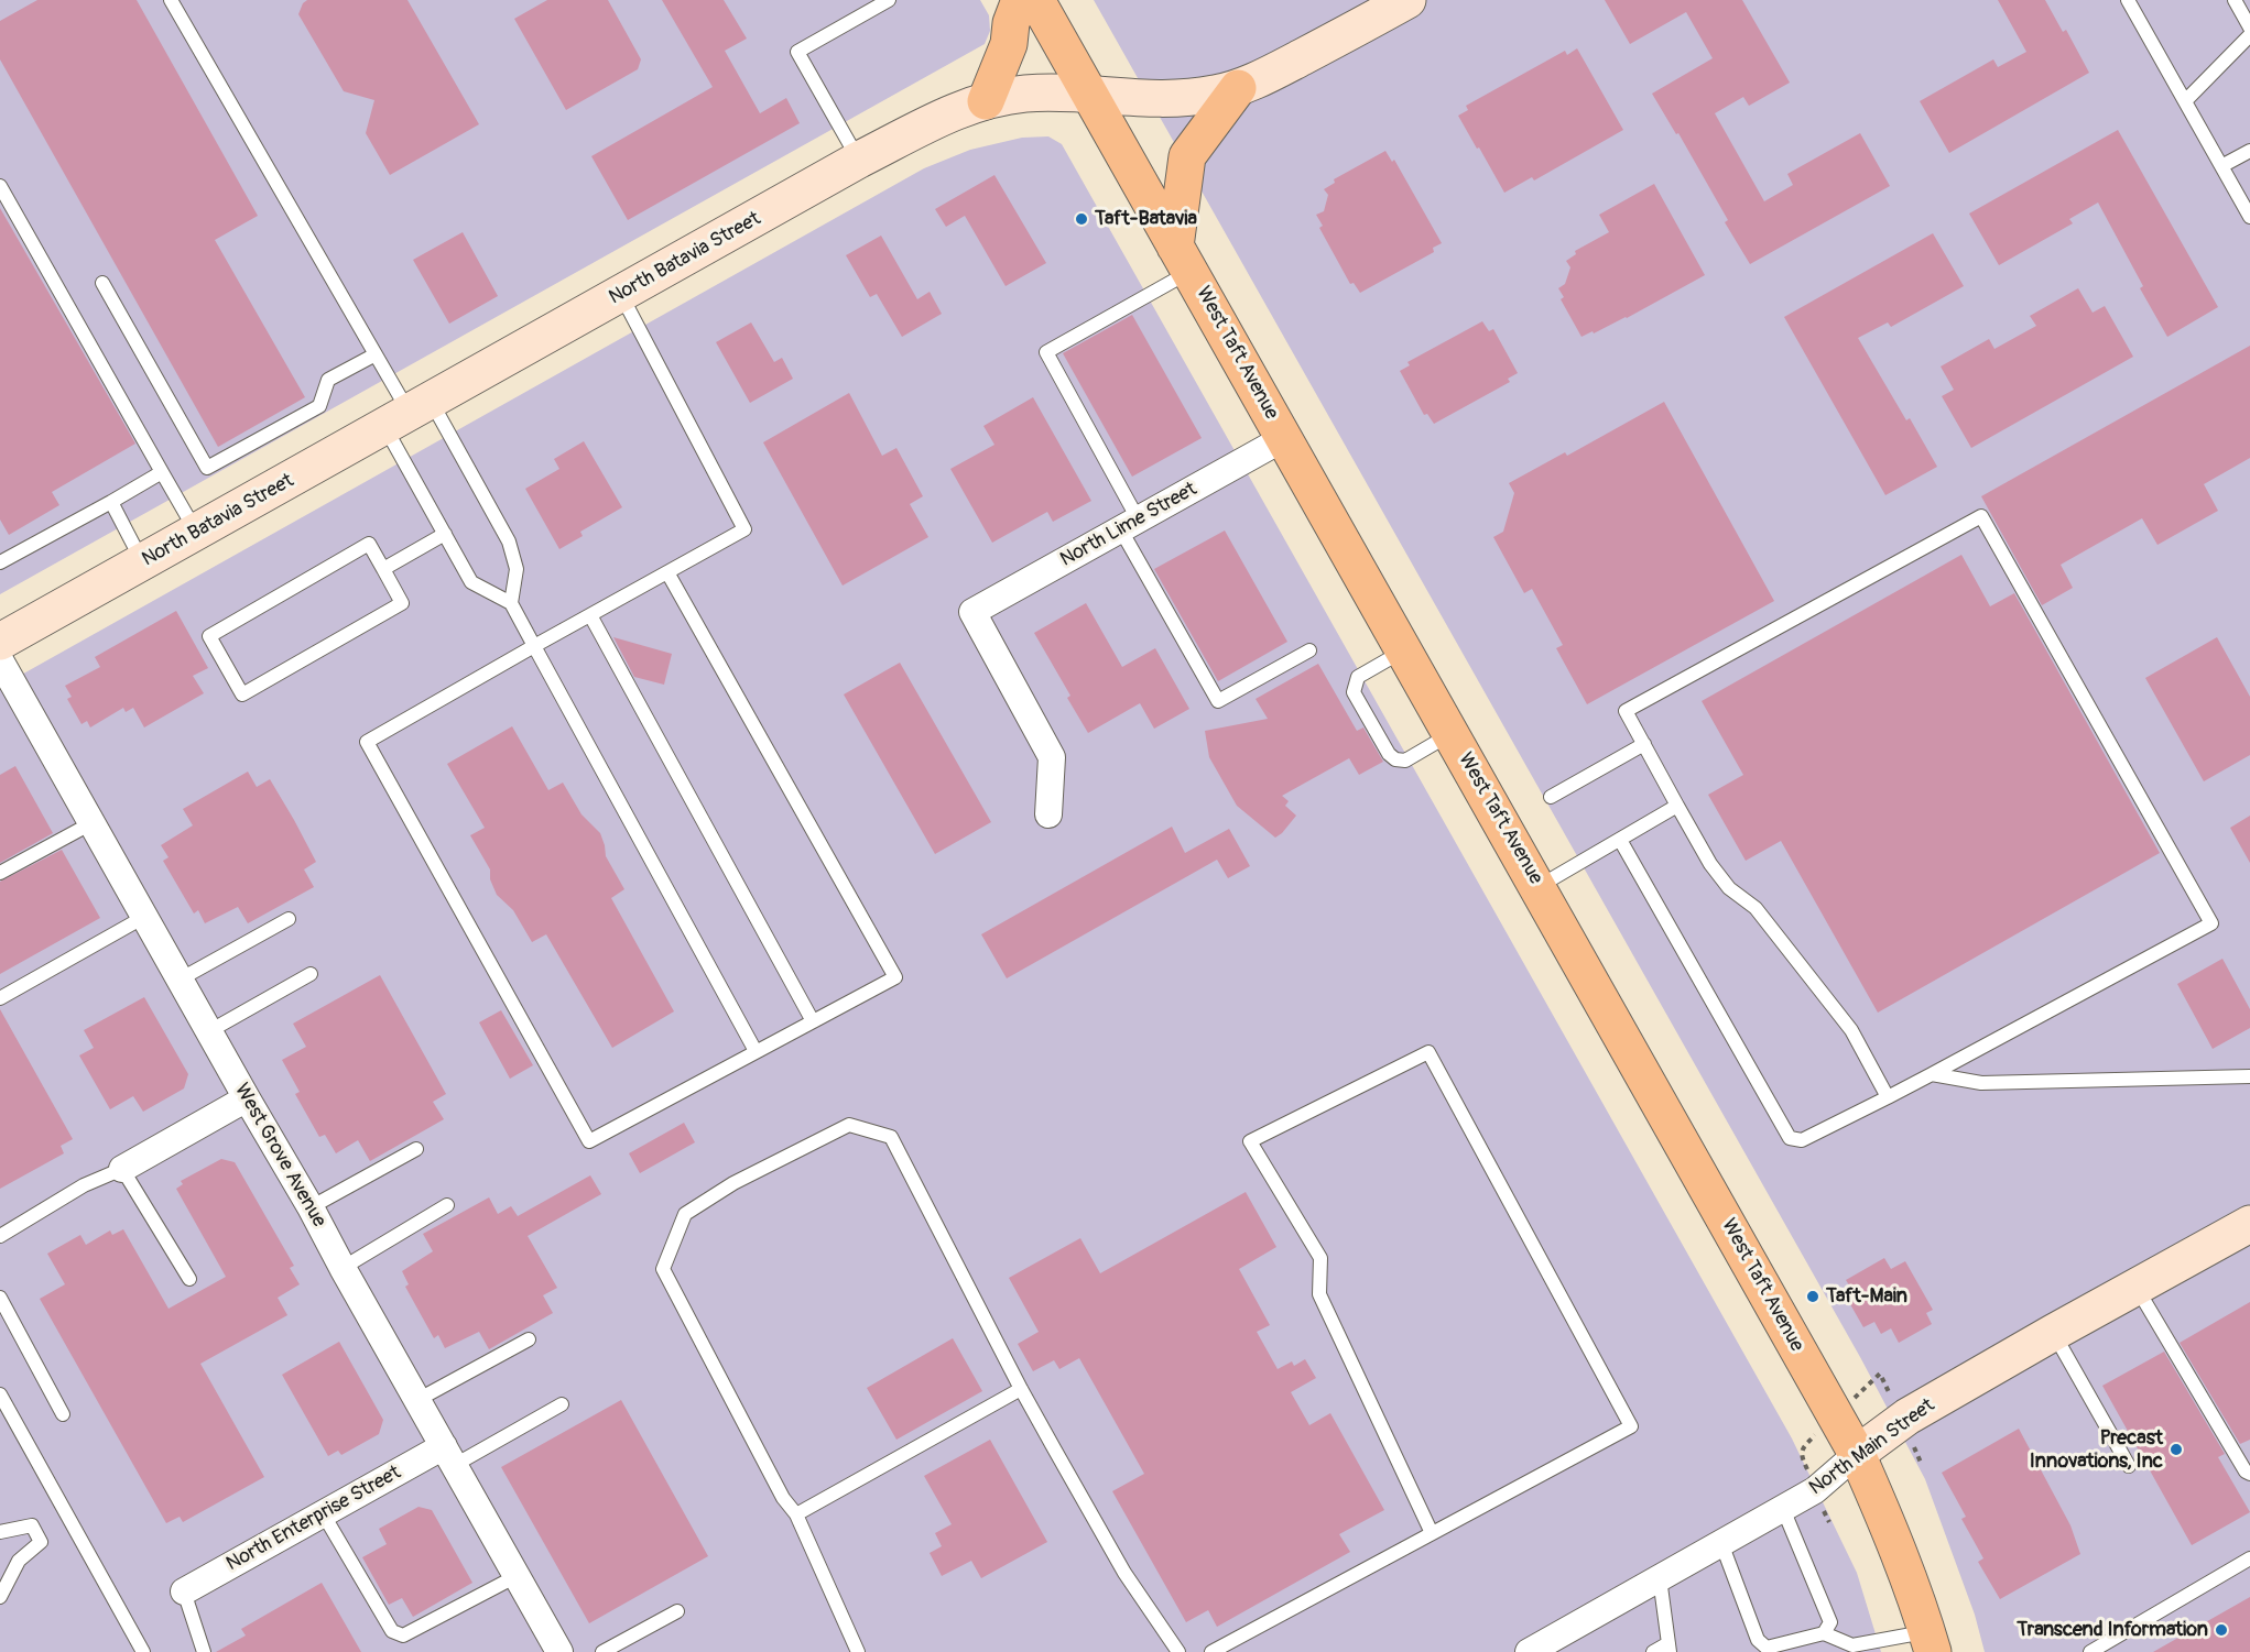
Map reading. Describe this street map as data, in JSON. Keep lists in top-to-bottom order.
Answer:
{
  "streets": {
    "main road": ["North Batavia Street", "West Taft Avenue", "North Main Street"],
    "street": ["North Lime Street", "West Grove Avenue", "North Enterprise Street"]
  },
  "crossings": [
    ["North Batavia Street", "West Taft Avenue"],
    ["West Taft Avenue", "North Lime Street"],
    ["West Taft Avenue", "North Main Street"],
    ["West Grove Avenue", "North Enterprise Street"]
  ],
  "places": [
    "Taft-Batavia",
    "Taft-Main",
    "Precast Innovations, Inc",
    "Transcend Information"
  ]
}
